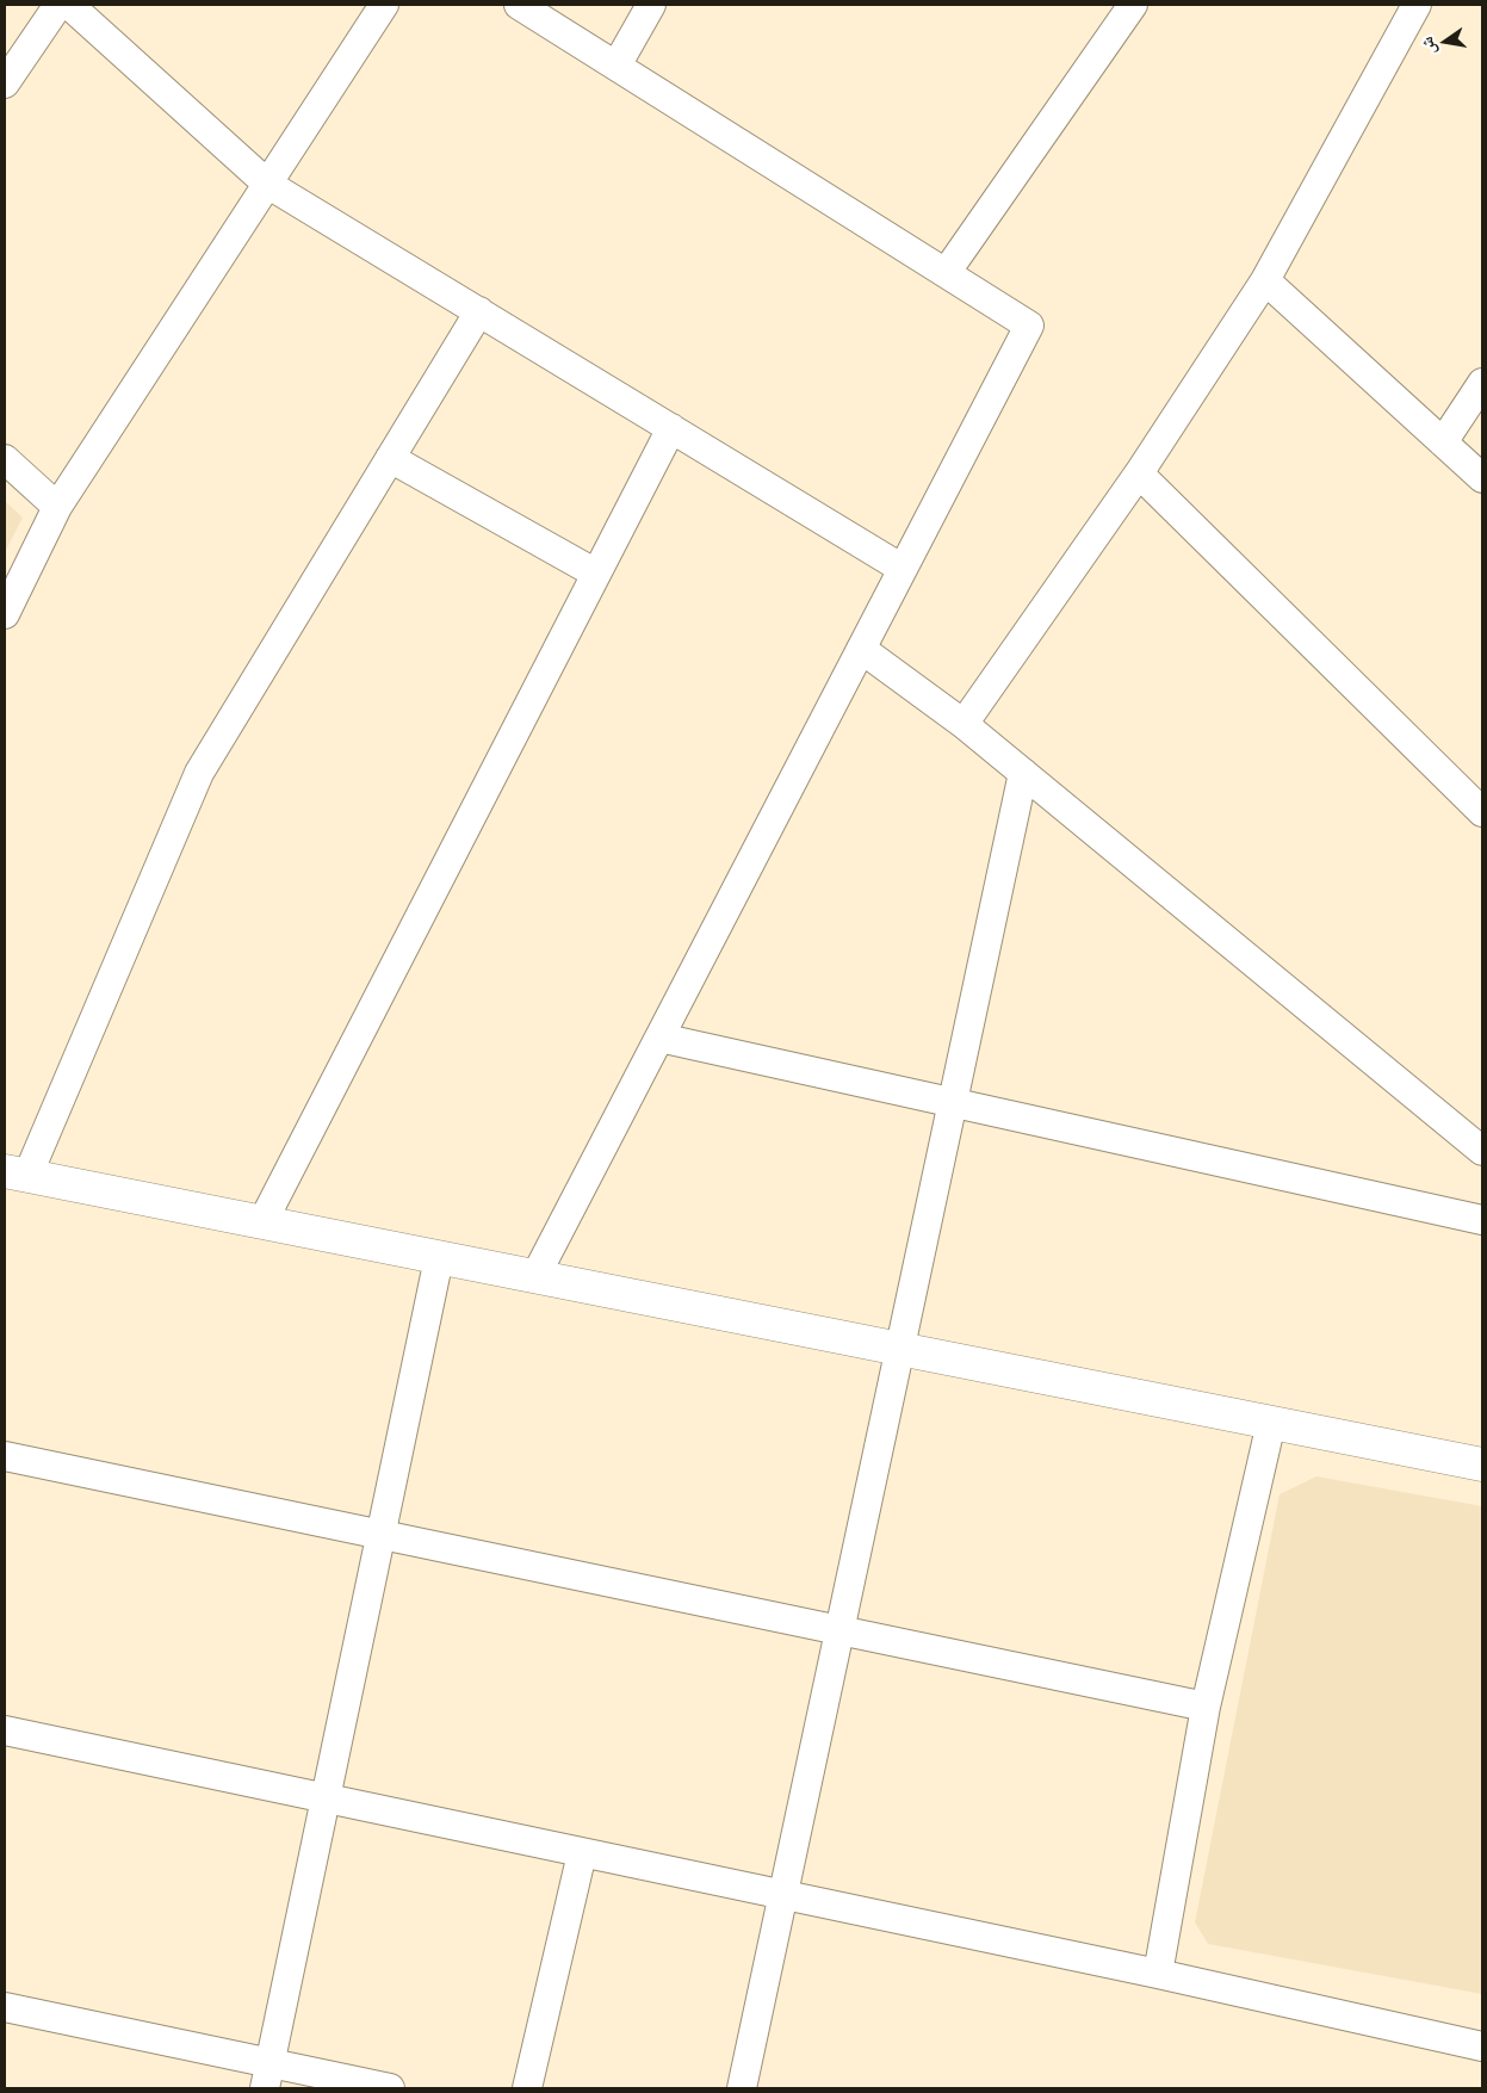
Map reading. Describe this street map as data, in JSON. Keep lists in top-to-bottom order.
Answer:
{
  "north": "left"
}
